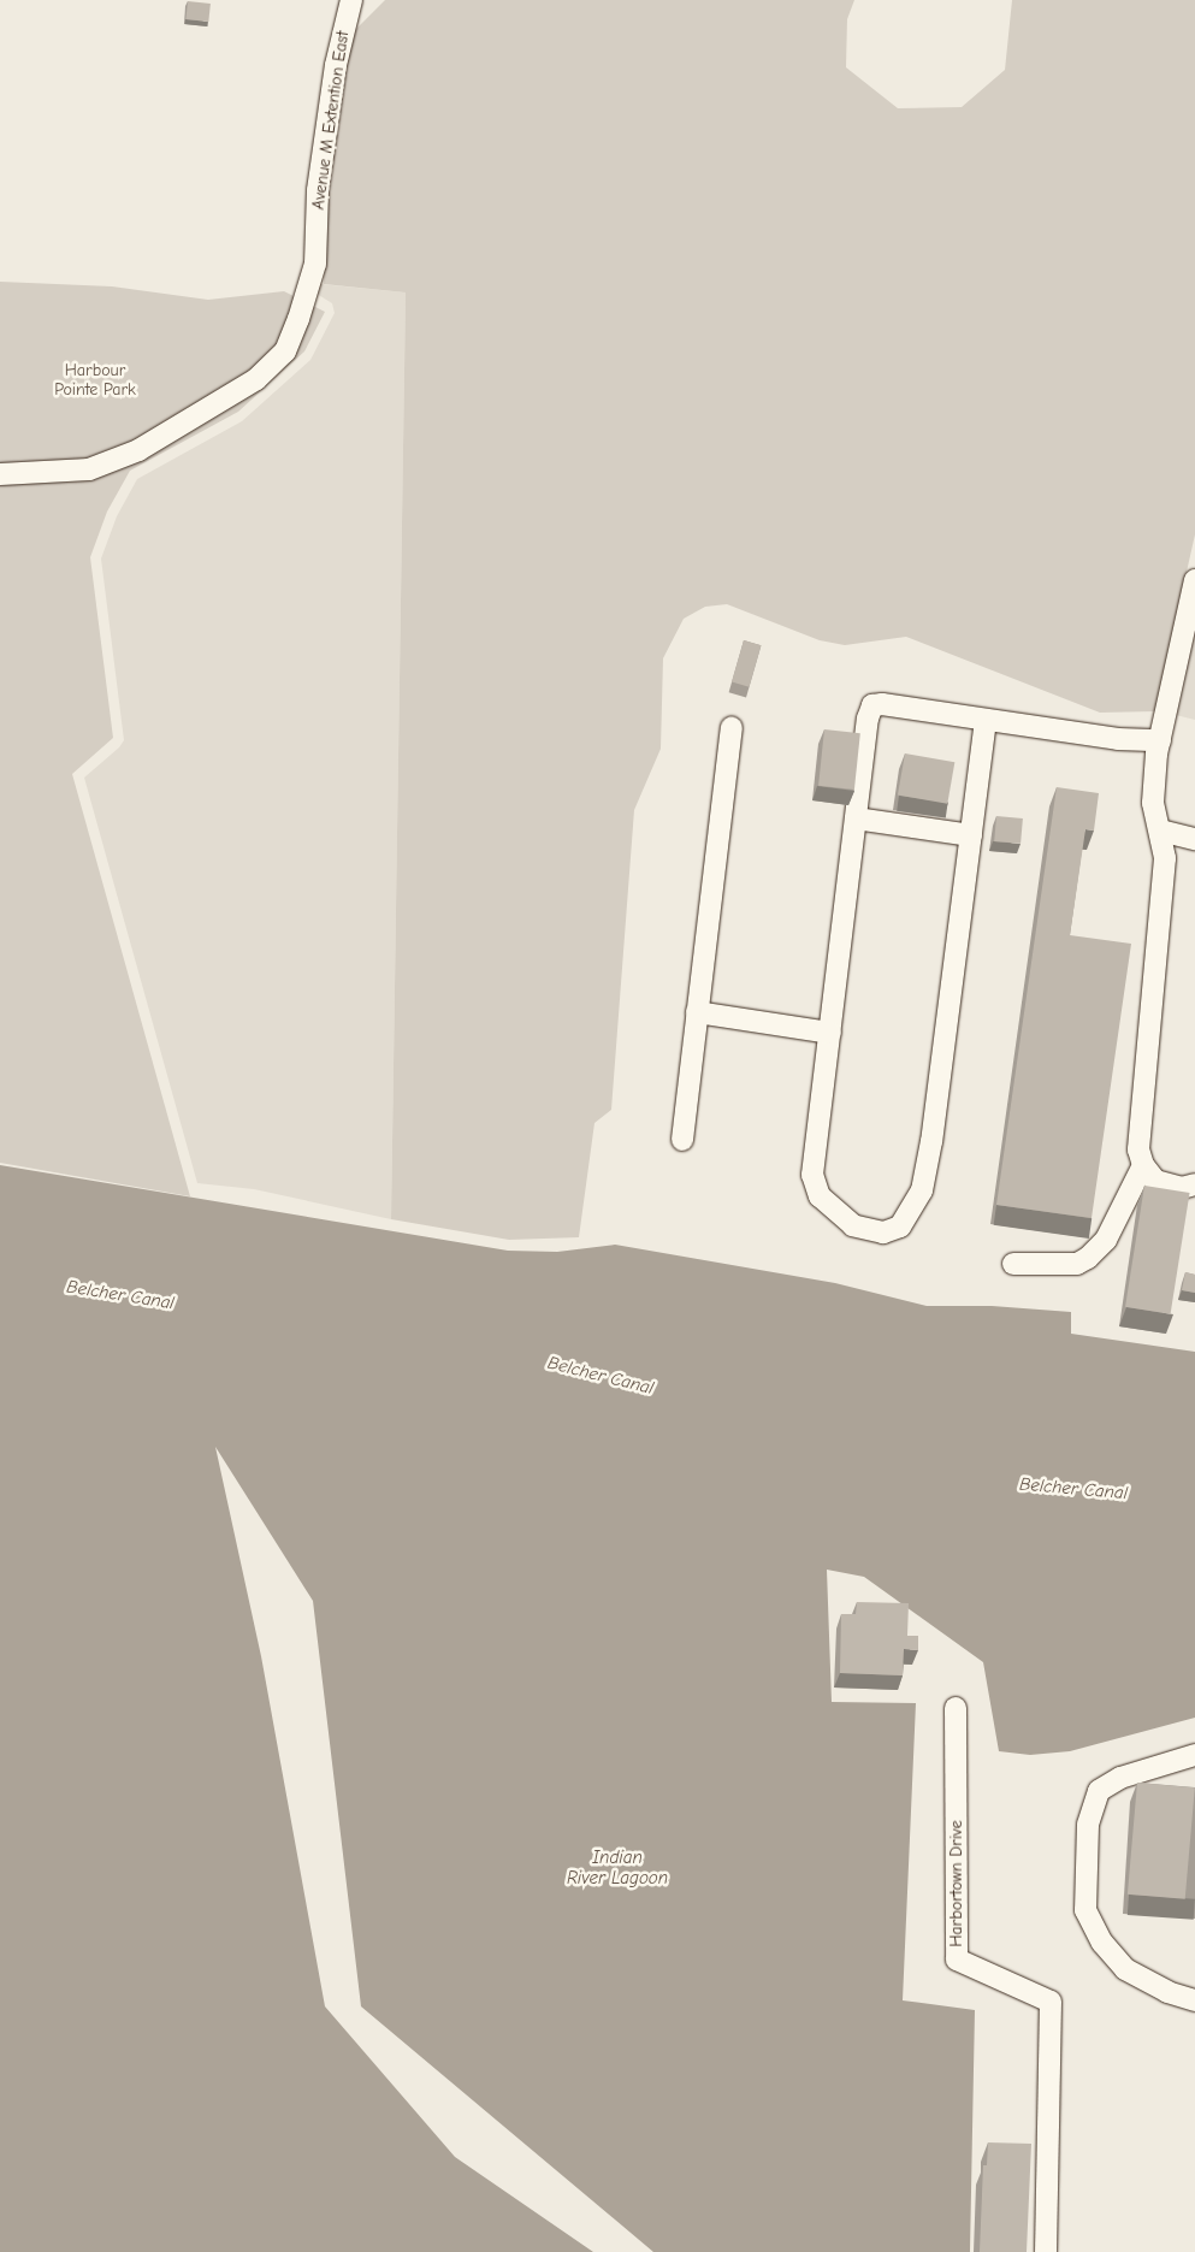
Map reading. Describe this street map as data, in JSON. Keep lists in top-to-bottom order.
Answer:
{
  "streets": {
    "street": ["Avenue M Extention East", "Harbortown Drive"]
  },
  "water": ["Belcher Canal", "Indian River Lagoon"],
  "parks": ["Harbour Pointe Park"]
}
